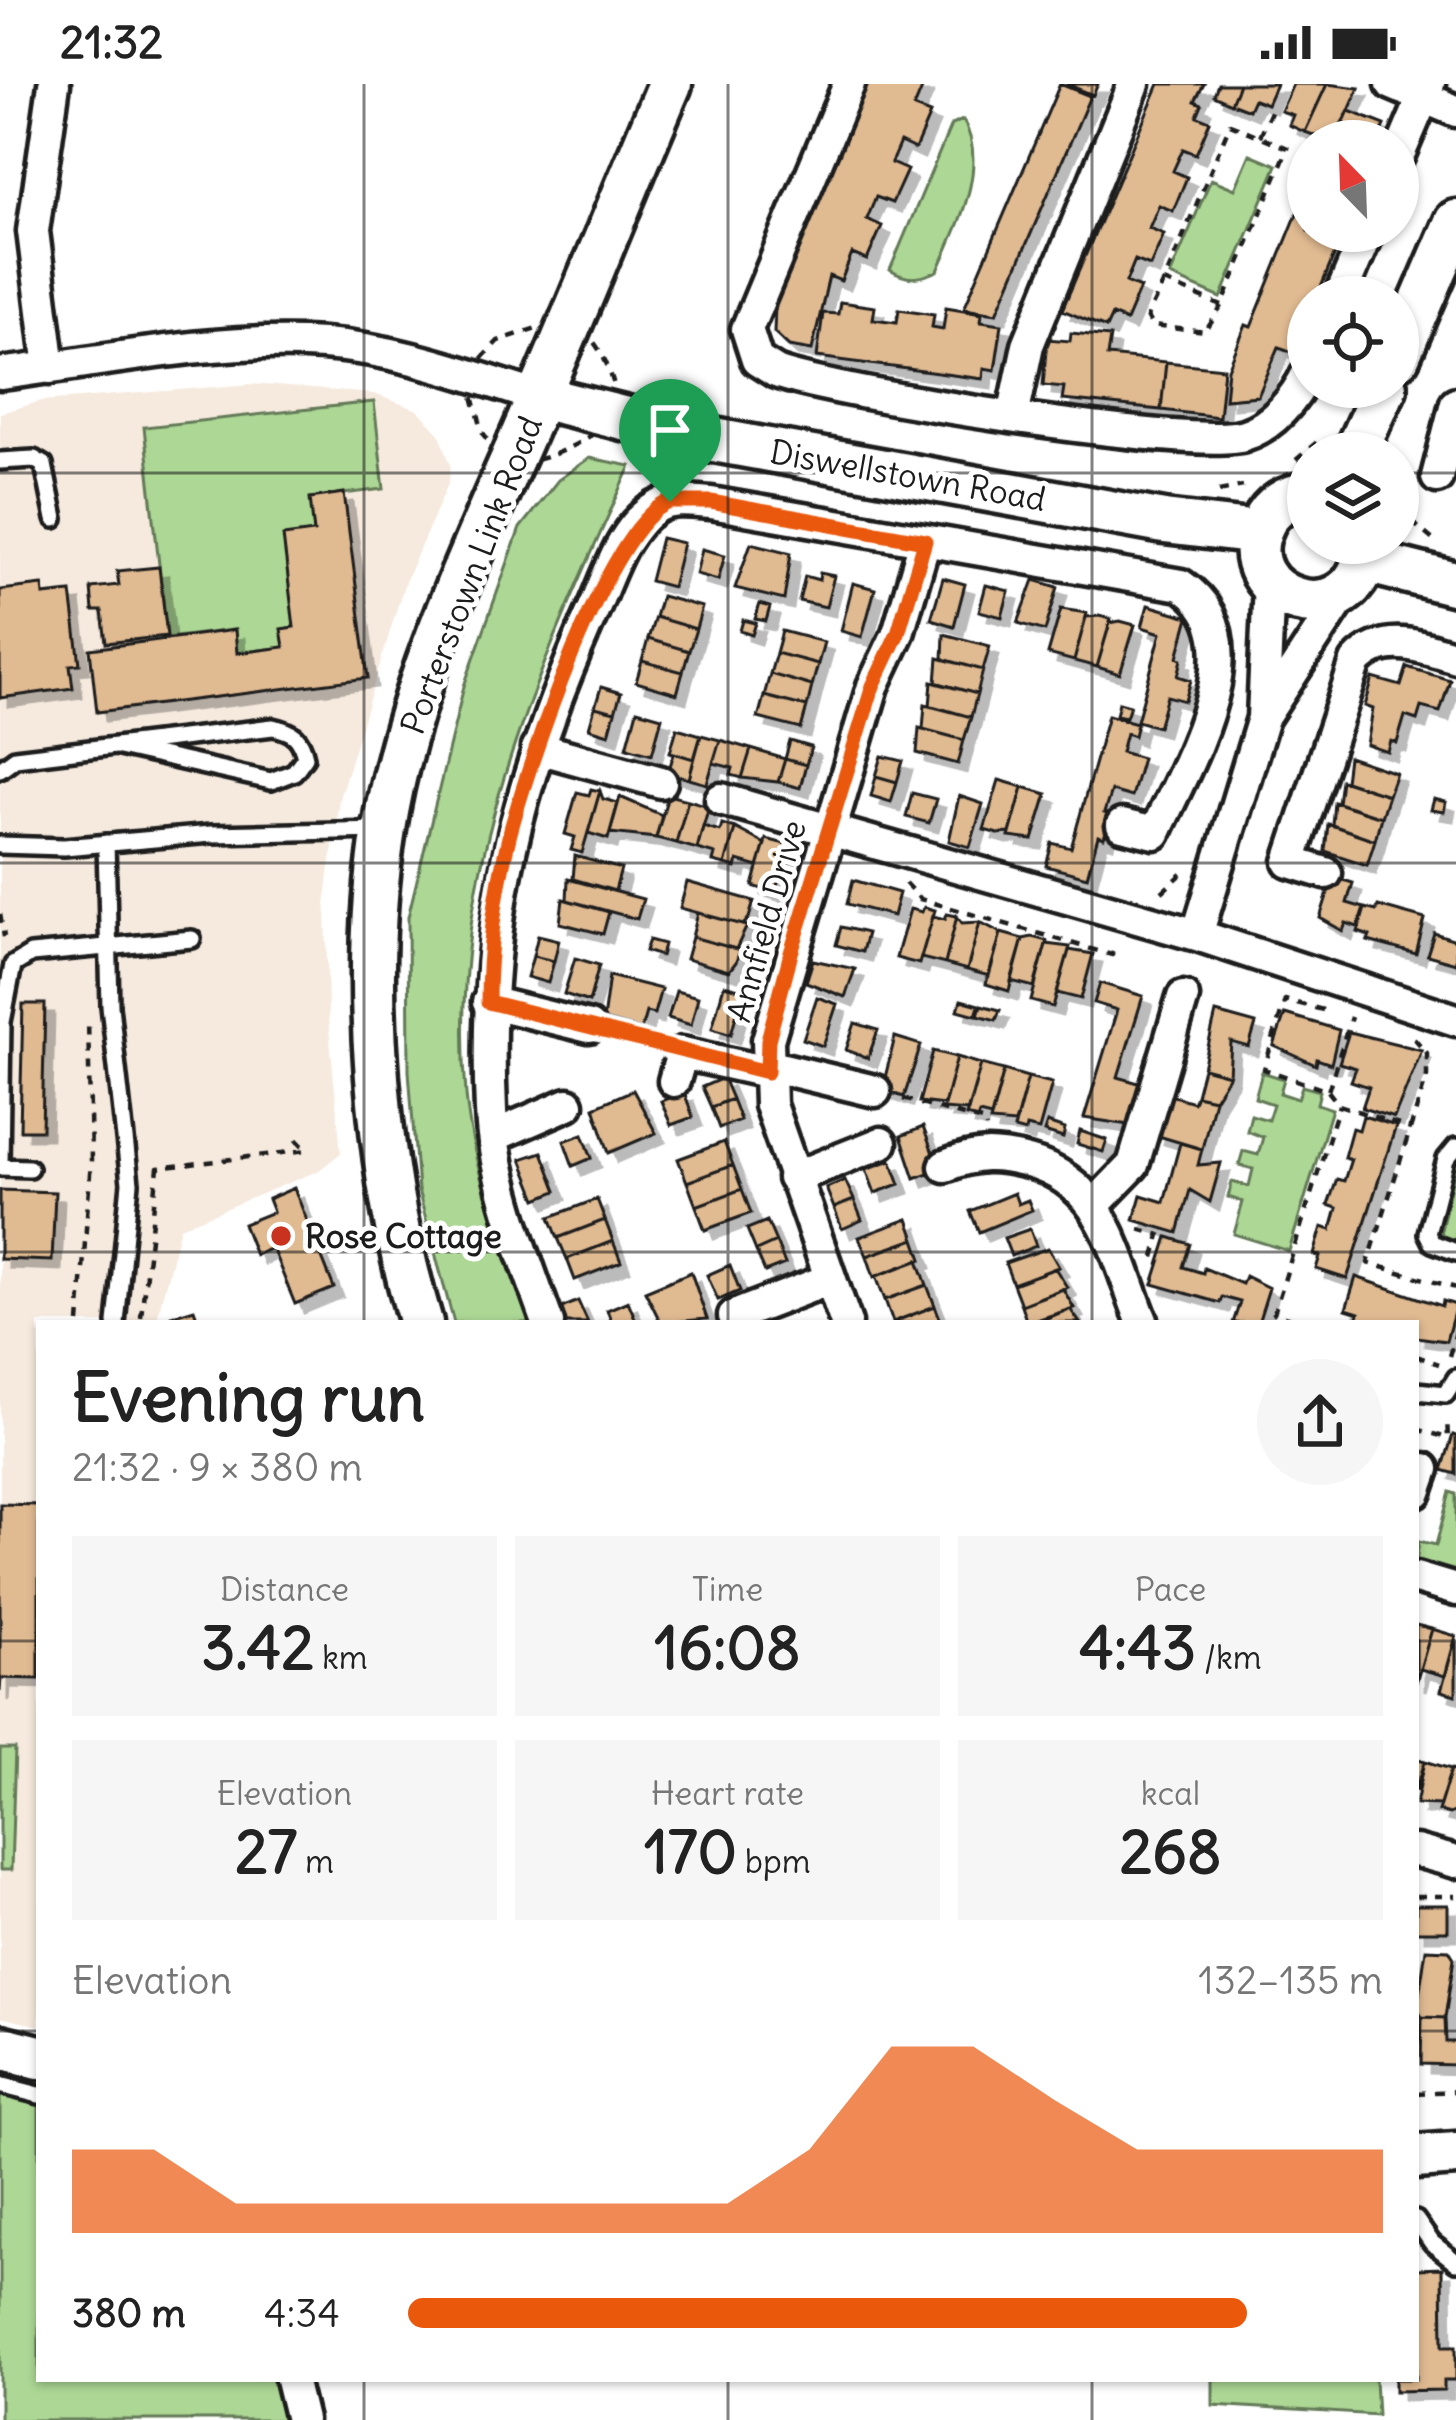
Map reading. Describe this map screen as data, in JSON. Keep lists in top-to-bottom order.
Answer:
{
  "streets": {
    "street": ["Diswellstown Road", "Porterstown Link Road", "Annfield Drive"]
  },
  "crossings": [
    ["Diswellstown Road", "Porterstown Link Road"]
  ],
  "places": ["Rose Cottage"],
  "north": "top left",
  "page": {
    "status": "21:32",
    "heading": ["Evening run", "21:32 · 9 × 380 m"],
    "stats": [
      ["Distance", "3.42 km"],
      ["Time", "16:08"],
      ["Pace", "4:43 /km"],
      ["Elevation", "27 m"],
      ["Heart rate", "170 bpm"],
      ["kcal", "268"]
    ],
    "chart": ["Elevation", "132–135 m"],
    "list": [
      {
        "name": "380 m",
        "note": "4:34"
      }
    ]
  }
}
